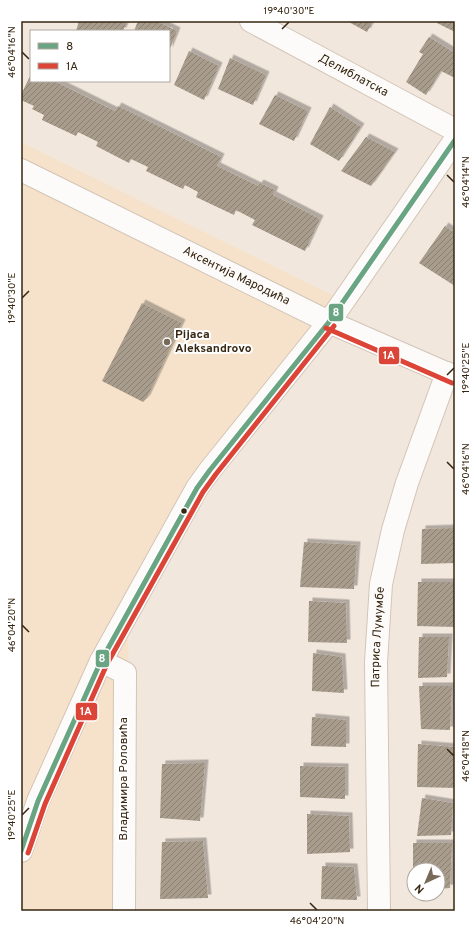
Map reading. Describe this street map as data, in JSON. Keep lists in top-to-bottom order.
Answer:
{
  "streets": {
    "street": [
      "Делиблатска",
      "Аксентија Мародића",
      "Патриса Лумумбе",
      "Владимира Роловића"
    ]
  },
  "crossings": [
    ["Аксентија Мародића", "Патриса Лумумбе"]
  ],
  "places": ["Pijaca Aleksandrovo"],
  "lines": ["transit line 8", "transit line 1A"],
  "legend": ["8", "1A"],
  "north": "bottom left",
  "coordinates": [
    "19°40'30\"E",
    "46°04'16\"N",
    "46°04'14\"N",
    "19°40'25\"E",
    "46°04'20\"N",
    "46°04'18\"N"
  ]
}
